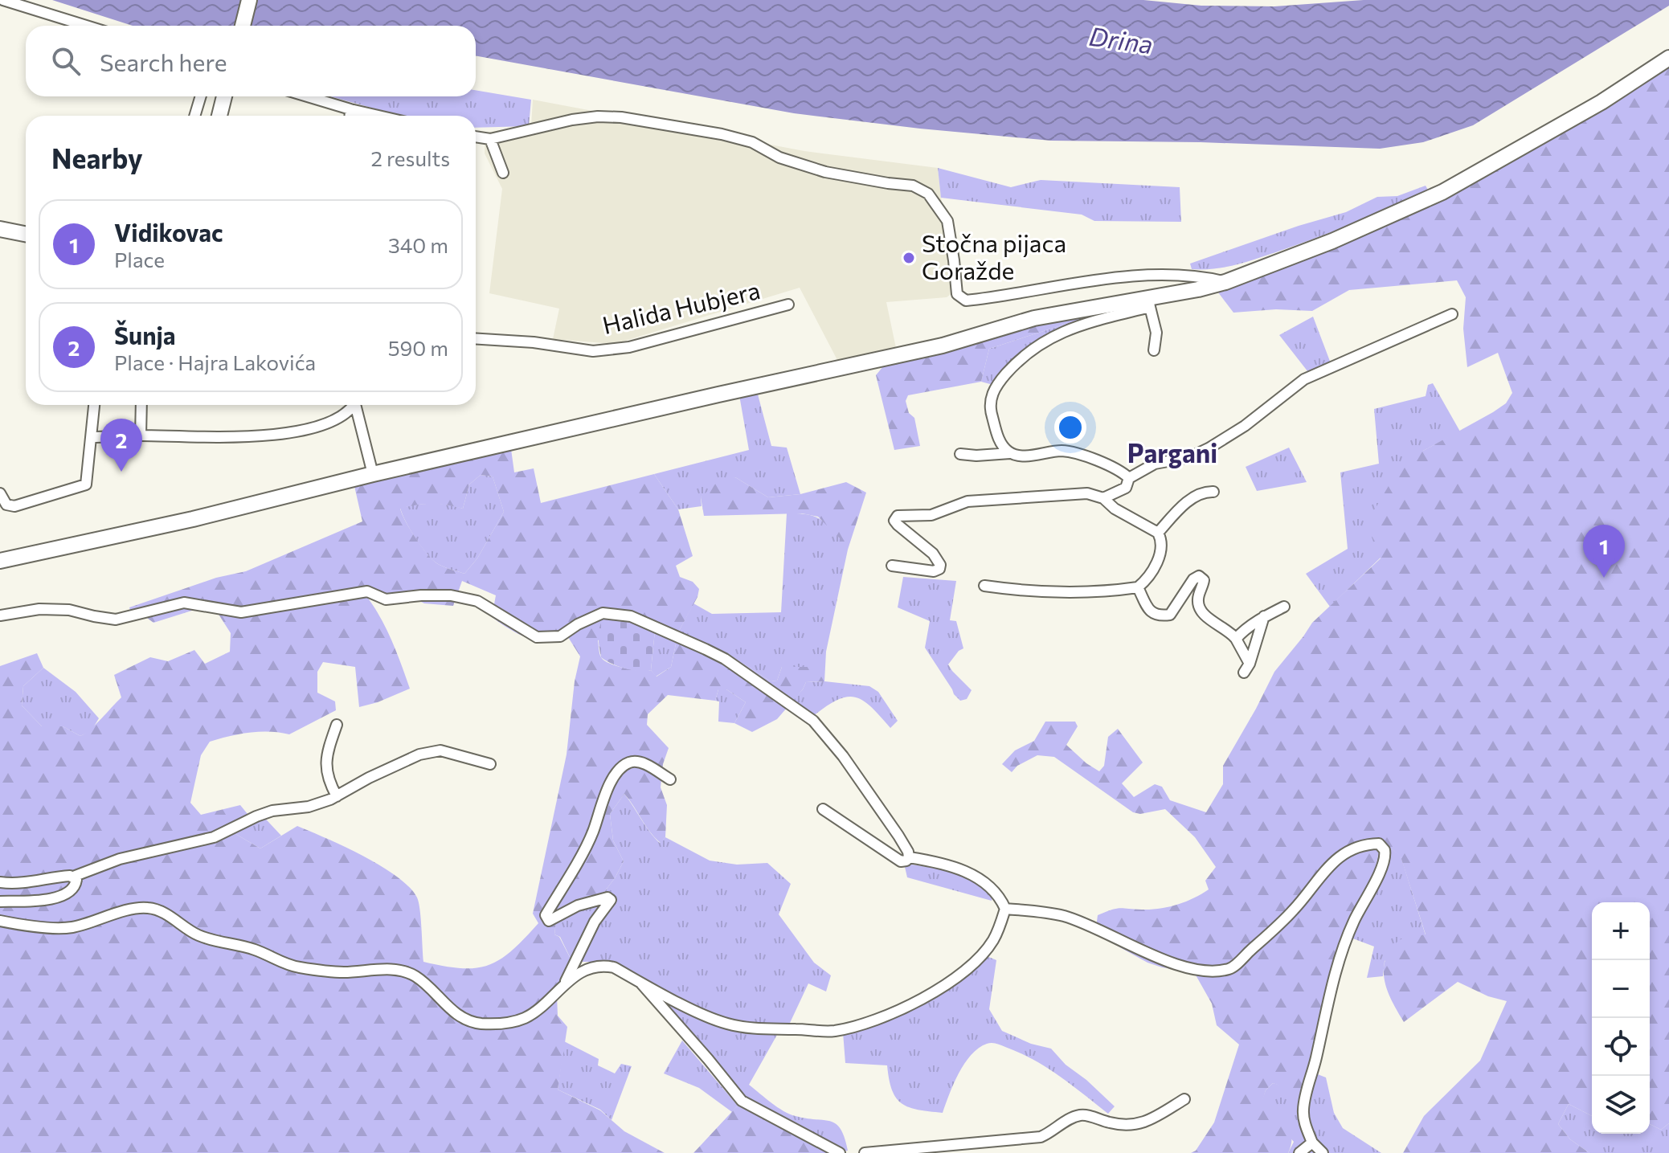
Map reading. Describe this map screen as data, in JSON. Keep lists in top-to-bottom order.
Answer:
{
  "streets": {
    "street": ["Halida Hubjera"]
  },
  "districts": ["Pargani"],
  "water": ["Drina"],
  "places": ["Stočna pijaca Goražde"],
  "page": {
    "search": "Search here",
    "heading": ["Nearby", "2 results"],
    "list": [
      {
        "mark": "1",
        "name": "Vidikovac",
        "note": "Place",
        "value": "340 m"
      },
      {
        "mark": "2",
        "name": "Šunja",
        "note": "Place · Hajra Lakovića",
        "value": "590 m"
      }
    ],
    "pins": ["2", "1"],
    "map_buttons": ["+", "−"]
  }
}
